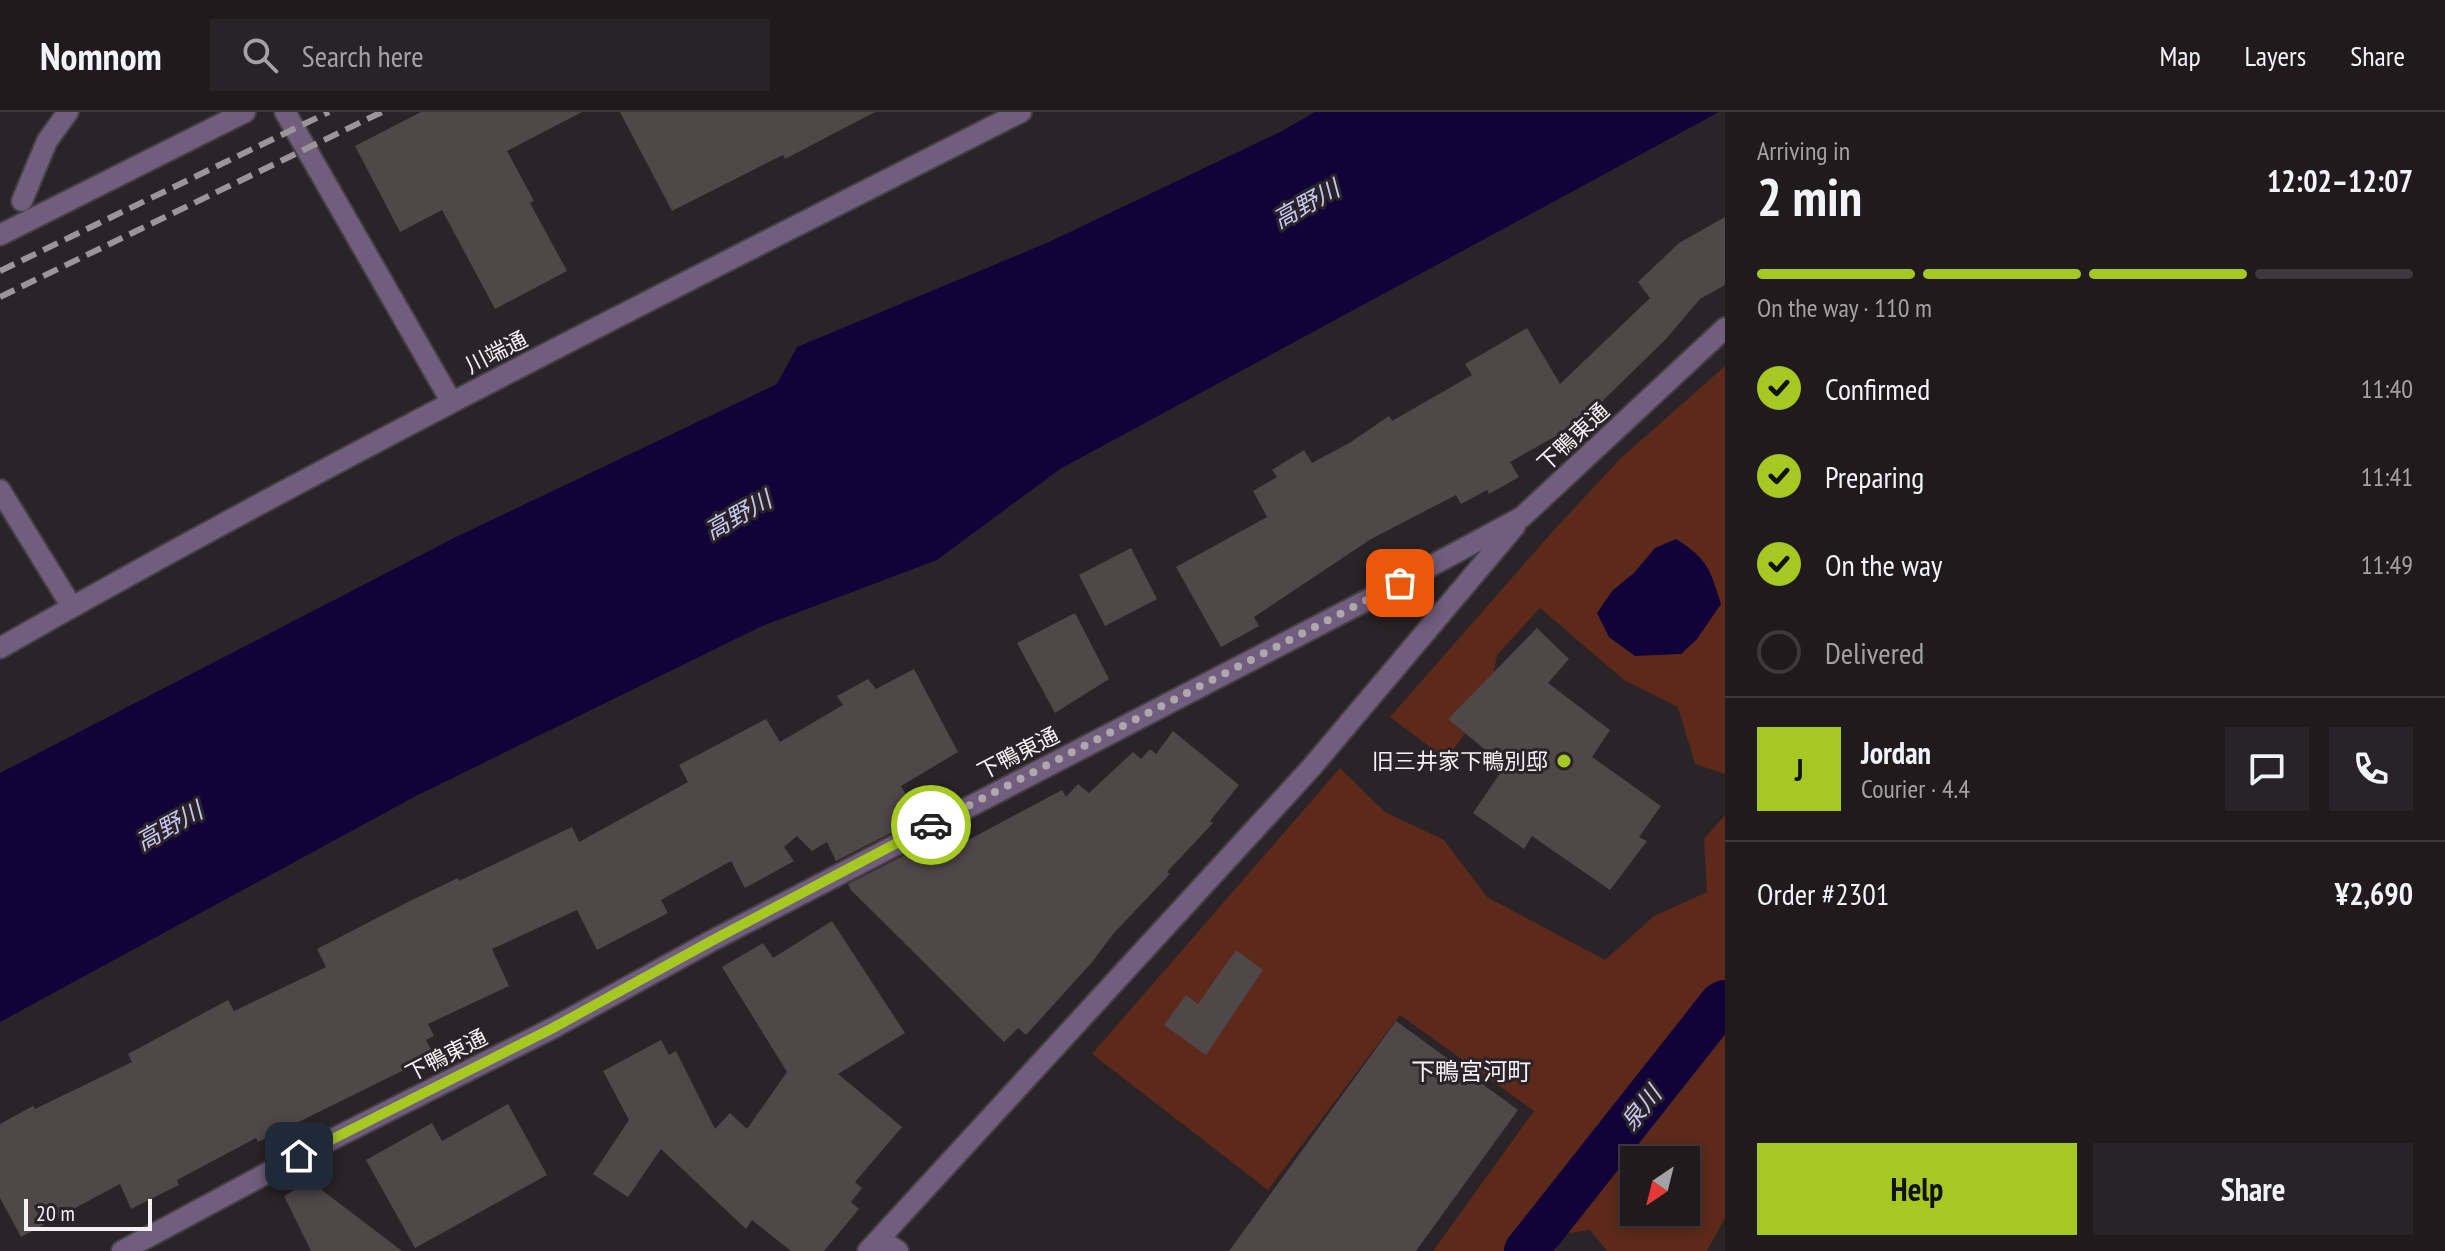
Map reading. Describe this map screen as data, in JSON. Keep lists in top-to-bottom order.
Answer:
{
  "streets": {
    "street": ["川端通", "下鴨東通"]
  },
  "districts": ["下鴨宮河町"],
  "water": ["高野川", "泉川"],
  "places": ["旧三井家下鴨別邸"],
  "scale_bar": "20 m",
  "north": "bottom left",
  "page": {
    "header": "Nomnom",
    "search": "Search here",
    "nav": ["Map", "Layers", "Share"],
    "heading": ["2 min", "Arriving in", "12:02–12:07"],
    "panel": [
      "Jordan",
      "Courier · 4.4",
      "Order #2301",
      "¥2,690"
    ],
    "bar": "On the way · 110 m",
    "list": [
      ["Confirmed", "11:40"],
      ["Preparing", "11:41"],
      ["On the way", "11:49"],
      "Delivered"
    ],
    "round": "J",
    "buttons": ["Help", "Share"],
    "scale": "20 m"
  }
}
